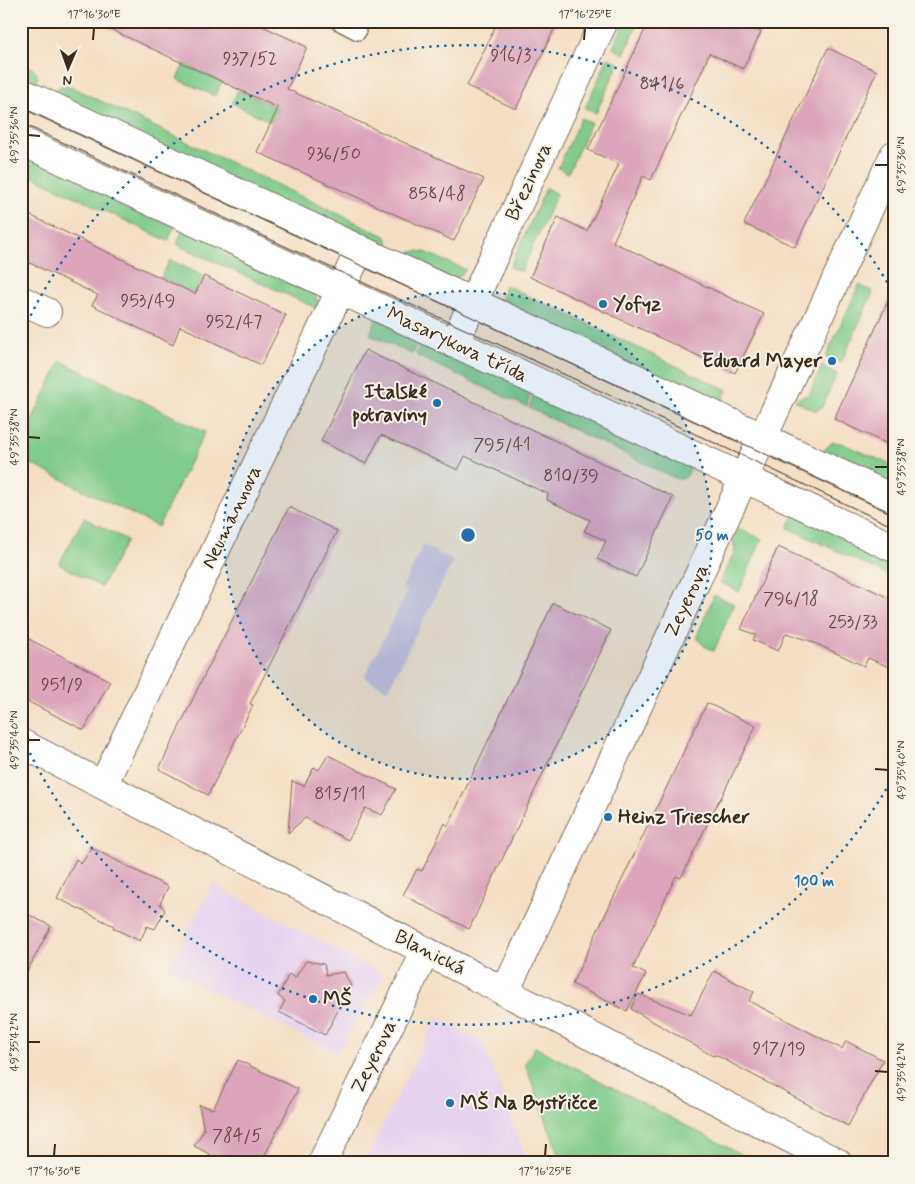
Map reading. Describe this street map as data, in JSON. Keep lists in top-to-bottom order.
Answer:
{
  "streets": {
    "street": [
      "Březinova",
      "Masarykova třída",
      "Neumannova",
      "Zeyerova",
      "Blanická"
    ]
  },
  "crossings": [
    ["Březinova", "Masarykova třída"],
    ["Masarykova třída", "Neumannova"],
    ["Masarykova třída", "Zeyerova"],
    ["Neumannova", "Blanická"],
    ["Zeyerova", "Blanická"]
  ],
  "places": [
    "Yofyz",
    "Eduard Mayer",
    "Italské potraviny",
    "Heinz Triescher",
    "MŠ",
    "MŠ Na Bystřičce"
  ],
  "house_numbers": [
    "916/3",
    "937/52",
    "841/6",
    "936/50",
    "858/48",
    "953/49",
    "952/47",
    "795/41",
    "810/39",
    "796/18",
    "253/33",
    "951/9",
    "815/11",
    "917/19",
    "784/5"
  ],
  "north": "bottom",
  "coordinates": [
    "17°16'30\"E",
    "17°16'25\"E",
    "49°35'36\"N",
    "49°35'38\"N",
    "49°35'40\"N",
    "49°35'42\"N"
  ],
  "rings": ["50 m", "100 m"]
}
